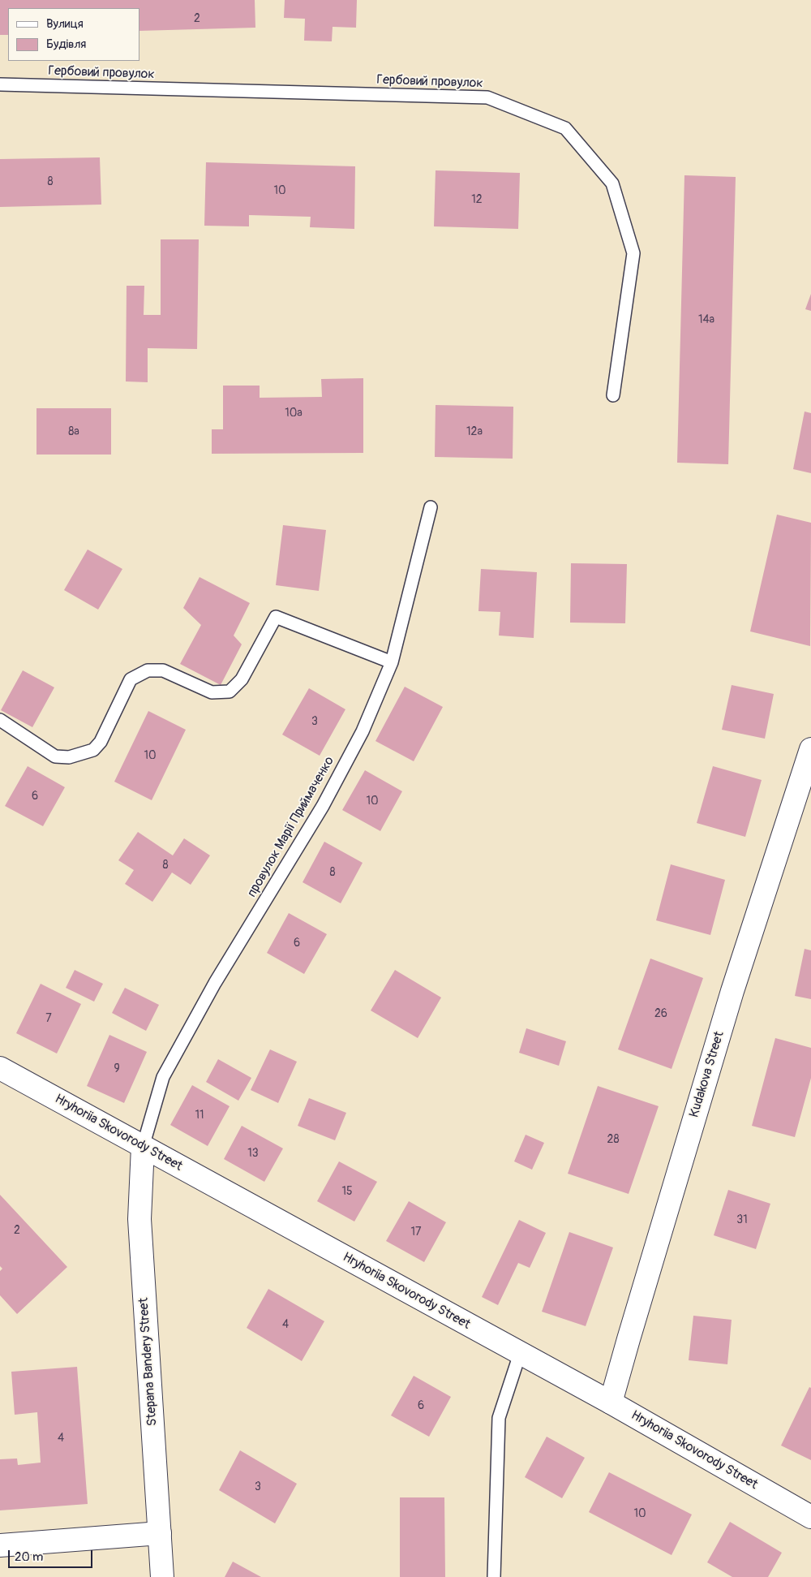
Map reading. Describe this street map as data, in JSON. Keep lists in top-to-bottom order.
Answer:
{
  "streets": {
    "street": ["Kudakova Street", "Hryhoriia Skovorody Street", "Stepana Bandery Street"],
    "lane": ["Гербовий провулок", "провулок Марії Приймаченко"]
  },
  "crossings": [
    ["провулок Марії Приймаченко", "Hryhoriia Skovorody Street"],
    ["провулок Марії Приймаченко", "Stepana Bandery Street"],
    ["Kudakova Street", "Hryhoriia Skovorody Street"],
    ["Hryhoriia Skovorody Street", "Stepana Bandery Street"]
  ],
  "house_numbers": [
    "2",
    "8",
    "10",
    "12",
    "14а",
    "10а",
    "8а",
    "12а",
    "3",
    "10",
    "6",
    "10",
    "8",
    "8",
    "6",
    "26",
    "7",
    "9",
    "11",
    "28",
    "13",
    "15",
    "31",
    "2",
    "17",
    "4",
    "6",
    "4",
    "3",
    "10"
  ],
  "legend": ["Вулиця", "Будівля"],
  "scale_bar": "20 m"
}
